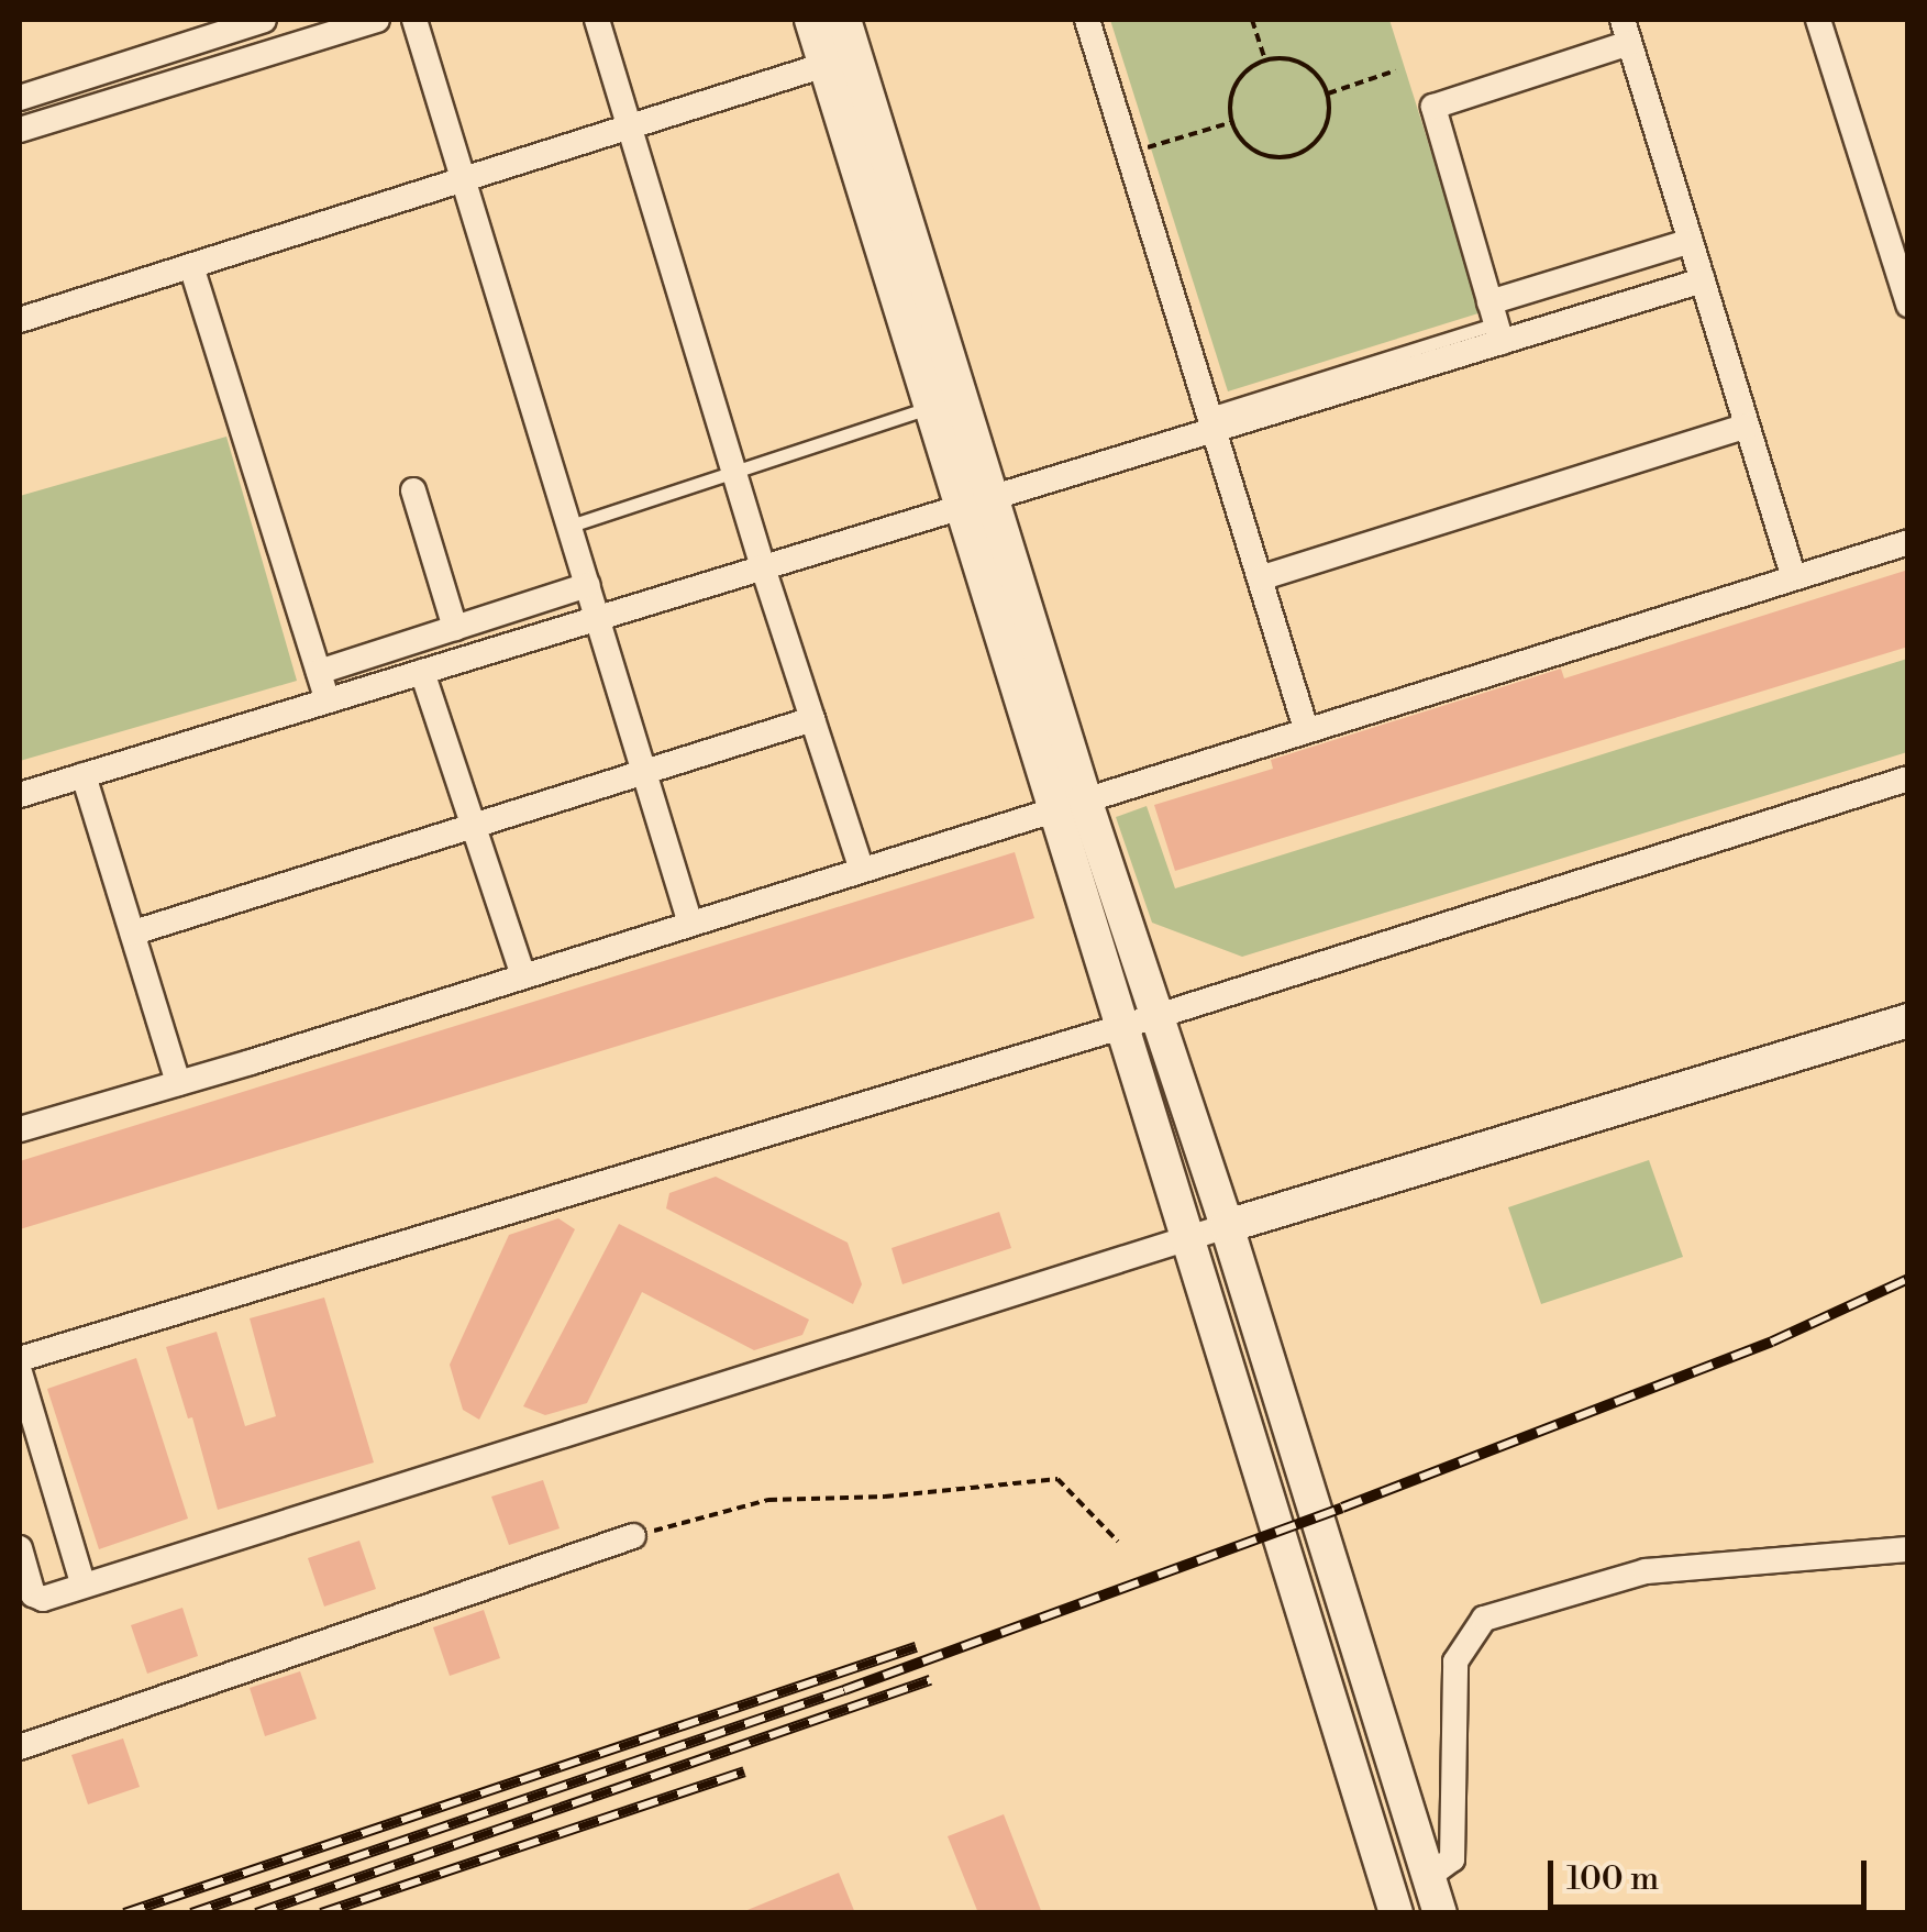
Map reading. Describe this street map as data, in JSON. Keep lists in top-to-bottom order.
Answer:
{
  "scale_bar": "100 m"
}
